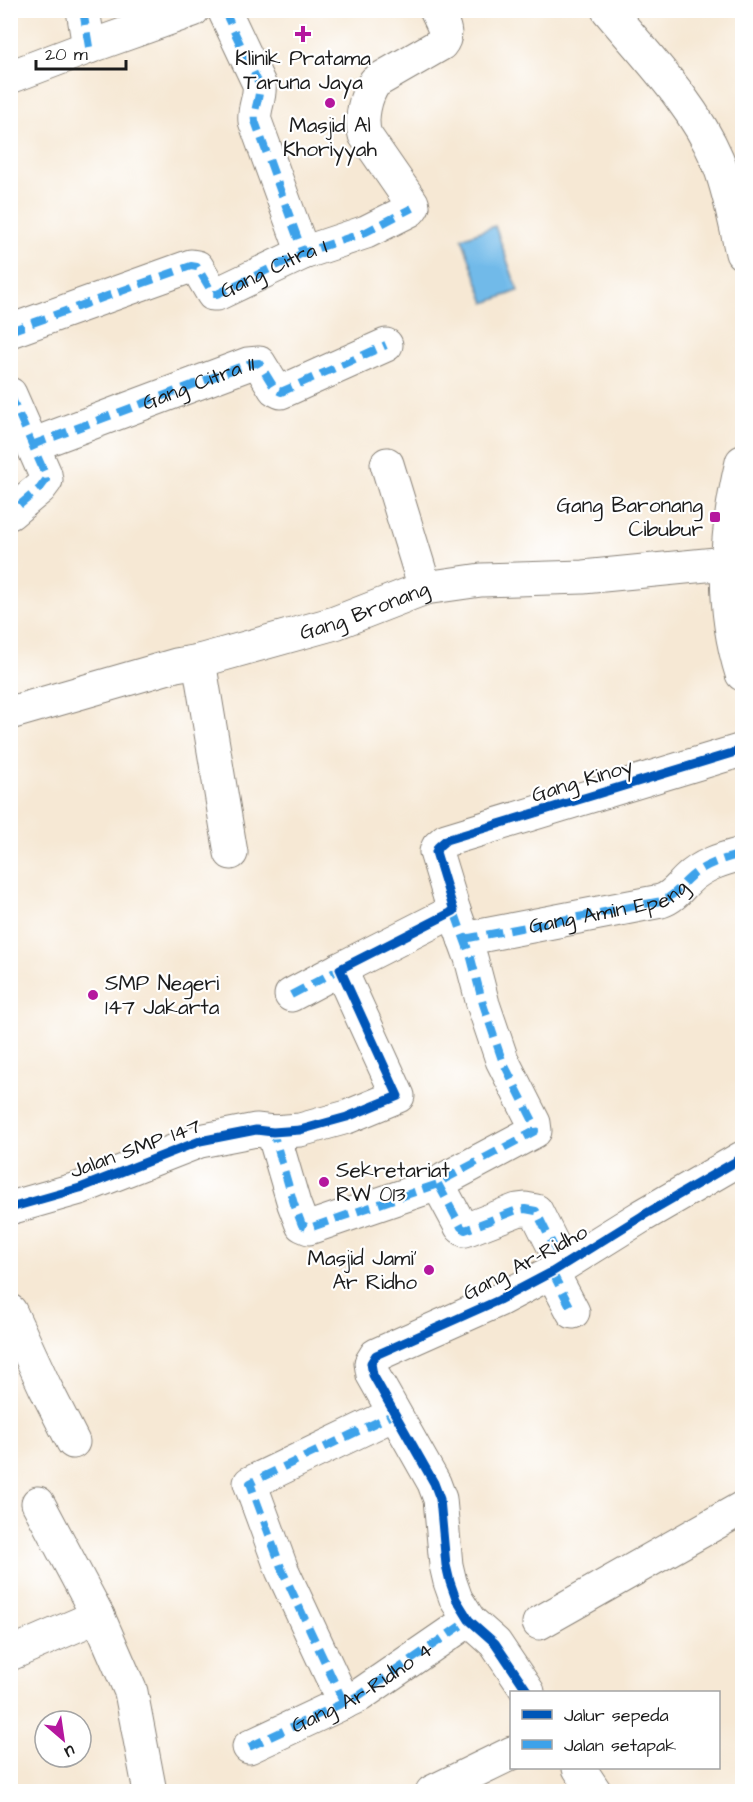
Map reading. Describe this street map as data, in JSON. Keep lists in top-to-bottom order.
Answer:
{
  "streets": {
    "street": [
      "Gang Citra I",
      "Gang Citra II",
      "Gang Bronang",
      "Gang Kinoy",
      "Gang Amin Epeng",
      "Jalan SMP 147",
      "Gang Ar-Ridho",
      "Gang Ar-Ridho 4"
    ]
  },
  "crossings": [
    ["Gang Kinoy", "Gang Amin Epeng"],
    ["Gang Amin Epeng", "Jalan SMP 147"]
  ],
  "places": {
    "health": ["Klinik Pratama Taruna Jaya"],
    "other": [
      "Masjid Al Khoriyyah",
      "SMP Negeri 147 Jakarta",
      "Sekretariat RW 013",
      "Masjid Jami' Ar Ridho"
    ],
    "transit": ["Gang Baronang Cibubur"]
  },
  "legend": ["Jalur sepeda", "Jalan setapak"],
  "scale_bar": "20 m",
  "north": "bottom right"
}
